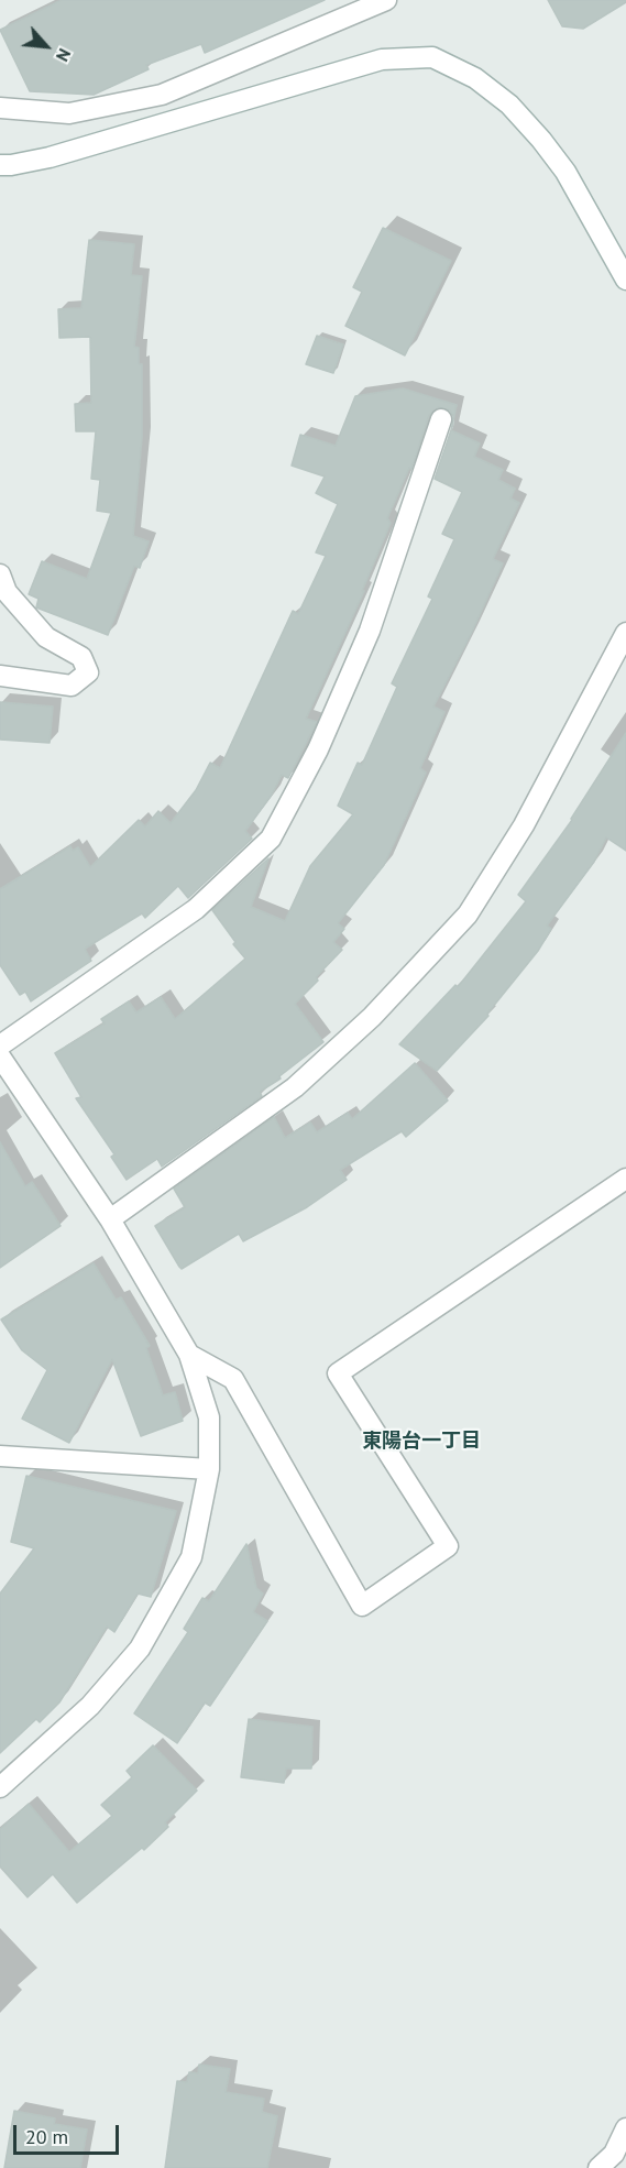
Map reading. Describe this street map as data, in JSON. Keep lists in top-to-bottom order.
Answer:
{
  "districts": ["東陽台一丁目"],
  "scale_bar": "20 m",
  "north": "bottom right"
}
